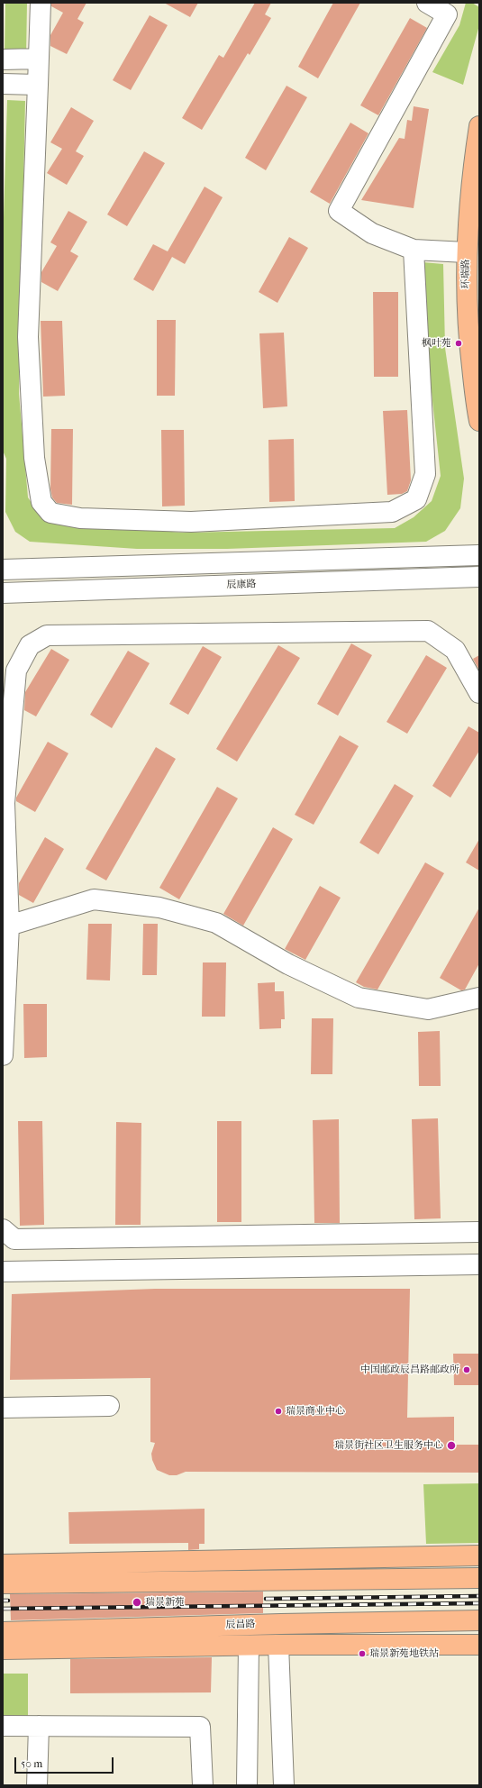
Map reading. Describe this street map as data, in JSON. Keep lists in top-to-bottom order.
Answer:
{
  "streets": {
    "main road": ["环瑞路", "辰昌路"],
    "street": ["辰康路"]
  },
  "places": [
    "枫叶苑",
    "中国邮政辰昌路邮政所",
    "瑞景商业中心",
    "瑞景街社区卫生服务中心",
    "瑞景新苑",
    "瑞景新苑地铁站"
  ],
  "scale_bar": "50 m"
}
